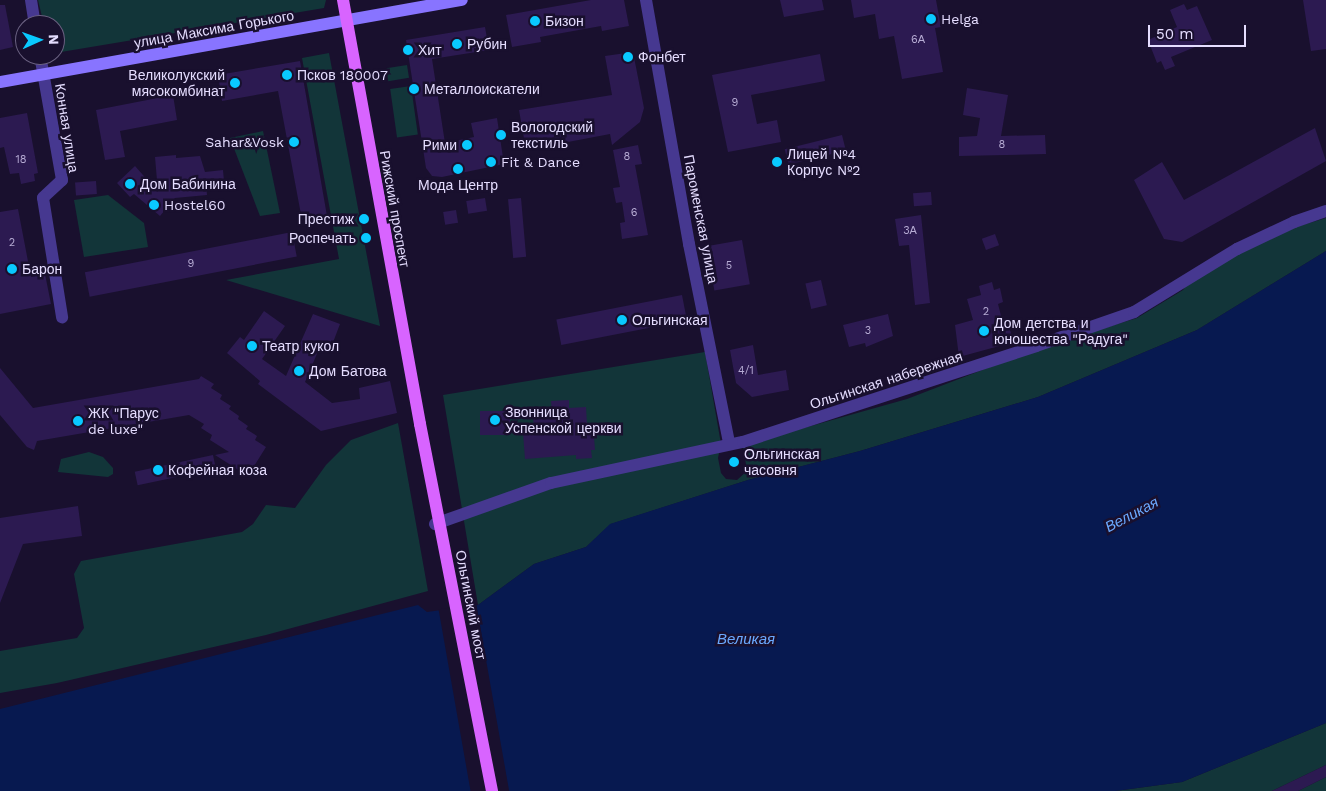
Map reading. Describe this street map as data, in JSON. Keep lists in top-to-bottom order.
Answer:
{
  "streets": {
    "main road": ["улица Максима Горького", "Рижский проспект", "Ольгинский мост"],
    "street": ["Конная улица", "Пароменская улица", "Ольгинская набережная"]
  },
  "crossings": [
    ["улица Максима Горького", "Конная улица"],
    ["улица Максима Горького", "Рижский проспект"],
    ["Рижский проспект", "Ольгинский мост"],
    ["Пароменская улица", "Ольгинская набережная"]
  ],
  "water": ["Великая"],
  "places": [
    "Helga",
    "Бизон",
    "Рубин",
    "Хит",
    "Фонбет",
    "Псков 180007",
    "Великолукский мясокомбинат",
    "Металлоискатели",
    "Вологодский текстиль",
    "Sahar&Vosk",
    "Рими",
    "Fit & Dance",
    "Лицей №4 Корпус №2",
    "Мода Центр",
    "Дом Бабинина",
    "Hostel60",
    "Престиж",
    "Роспечать",
    "Барон",
    "Ольгинская",
    "Дом детства и юношества \"Радуга\"",
    "Театр кукол",
    "Дом Батова",
    "Звонница Успенской церкви",
    "ЖК \"Парус de luxe\"",
    "Ольгинская часовня",
    "Кофейная коза"
  ],
  "house_numbers": [
    "6А",
    "9",
    "8",
    "8",
    "18",
    "6",
    "3А",
    "2",
    "9",
    "5",
    "2",
    "3",
    "4/1"
  ],
  "scale_bar": "50 m",
  "north": "right"
}
